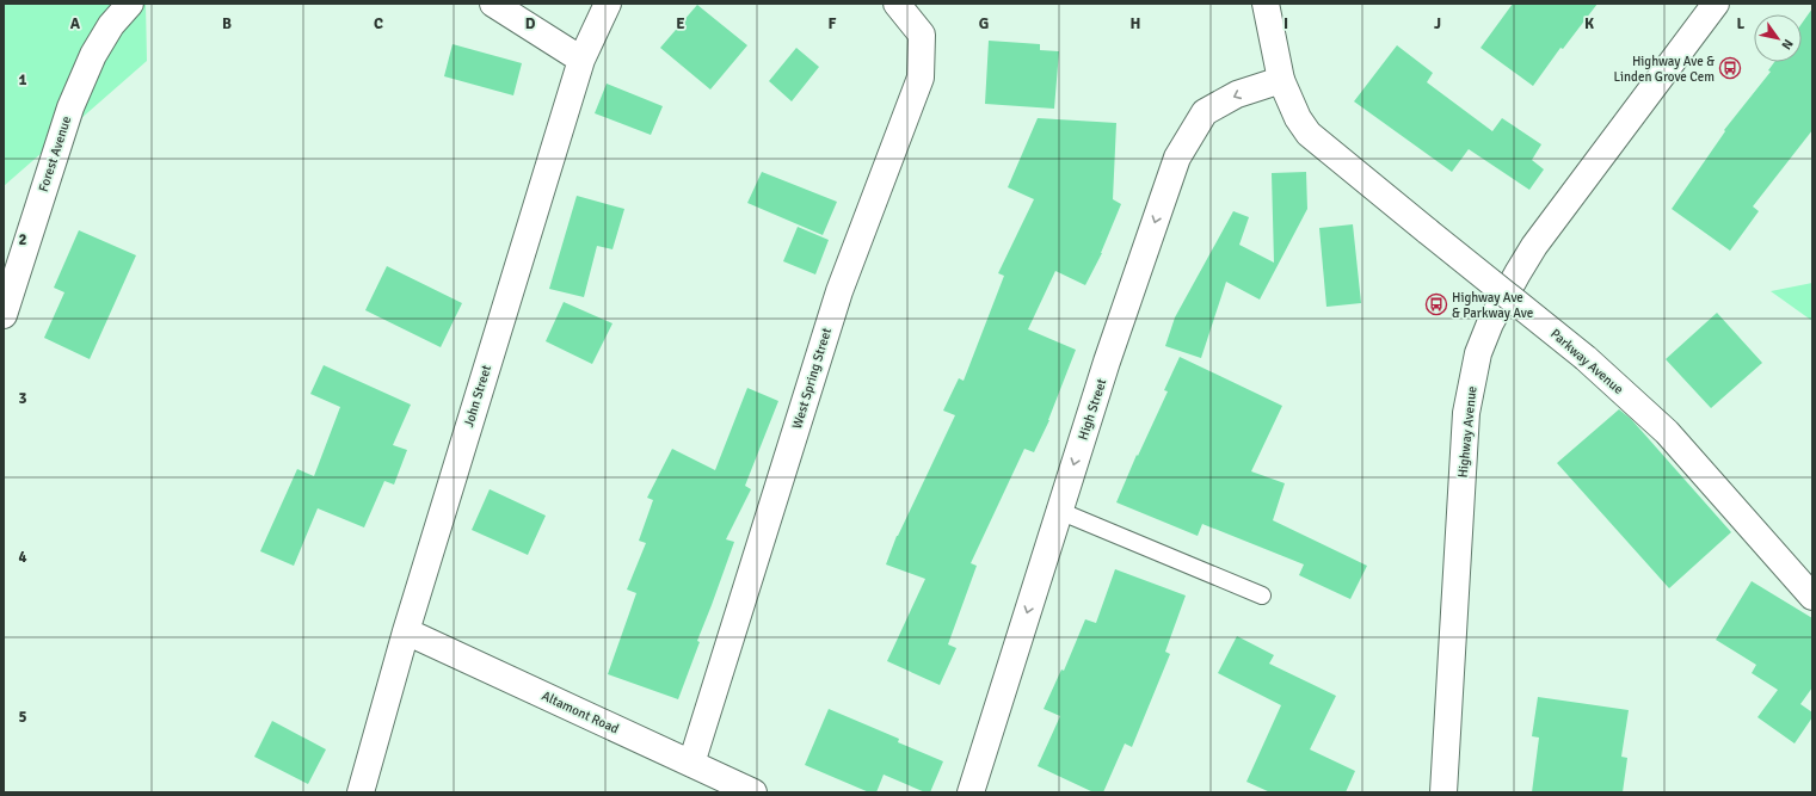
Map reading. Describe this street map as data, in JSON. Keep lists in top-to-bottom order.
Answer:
{
  "streets": {
    "street": [
      "Forest Avenue",
      "Parkway Avenue",
      "West Spring Street",
      "John Street",
      "High Street",
      "Highway Avenue",
      "Altamont Road"
    ]
  },
  "crossings": [
    ["Parkway Avenue", "High Street"],
    ["West Spring Street", "Altamont Road"],
    ["John Street", "Altamont Road"]
  ],
  "one_way": ["High Street"],
  "places": {
    "bus stop": ["Highway Ave & Linden Grove Cem", "Highway Ave & Parkway Ave"]
  },
  "north": "bottom right",
  "grid": {
    "columns": [
      "A",
      "B",
      "C",
      "D",
      "E",
      "F",
      "G",
      "H",
      "I",
      "J",
      "K",
      "L"
    ],
    "rows": [
      "1",
      "2",
      "3",
      "4",
      "5"
    ]
  }
}
